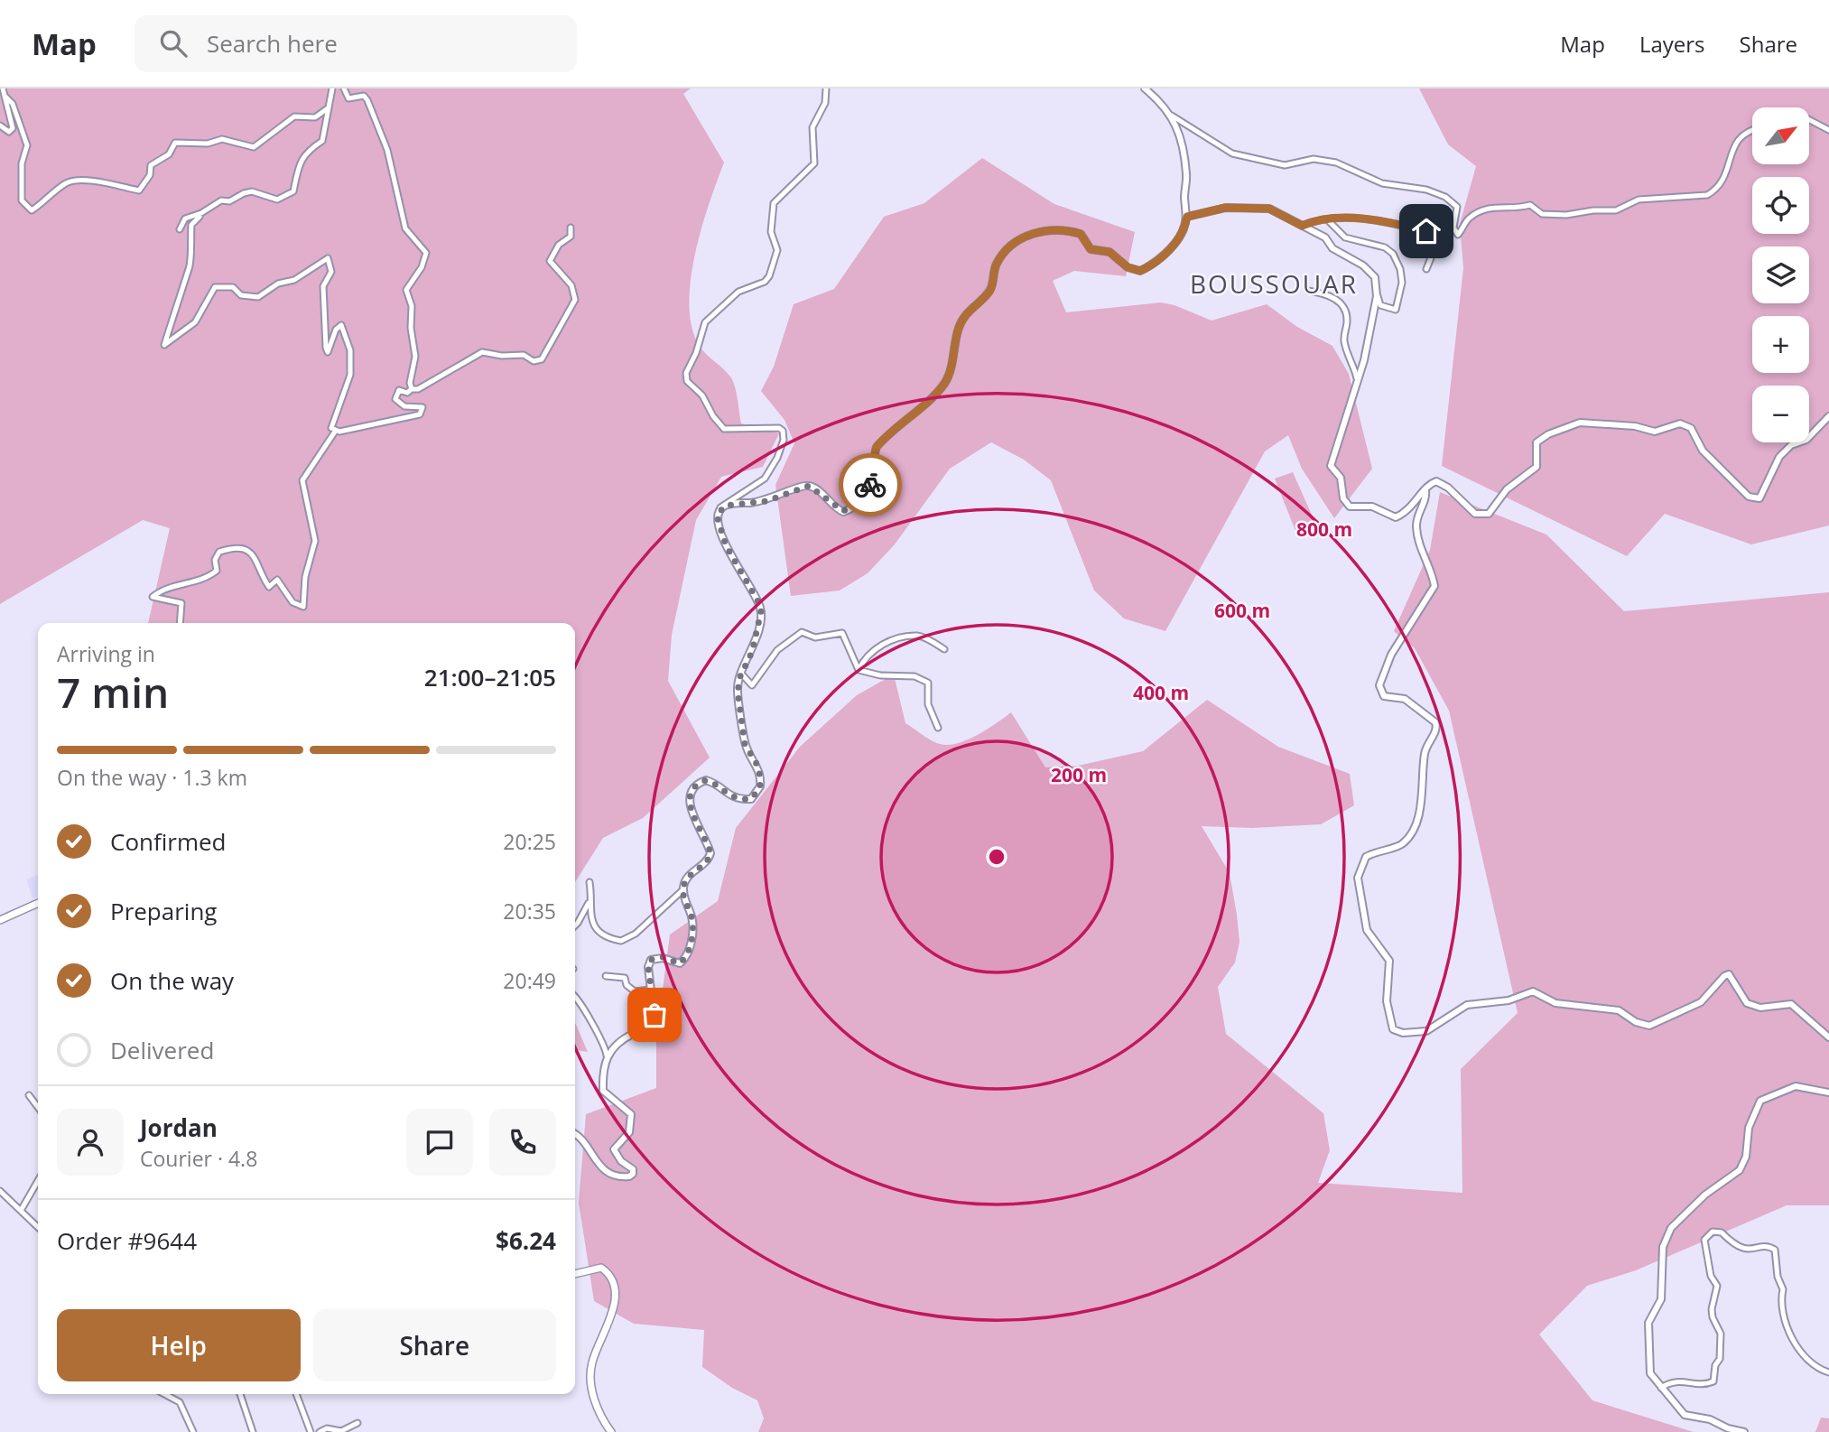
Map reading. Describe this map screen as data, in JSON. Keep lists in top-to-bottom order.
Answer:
{
  "districts": ["BOUSSOUAR"],
  "north": "top right",
  "page": {
    "header": "Map",
    "search": "Search here",
    "nav": ["Map", "Layers", "Share"],
    "map_buttons": ["+", "−"],
    "heading": ["7 min", "Arriving in", "21:00–21:05"],
    "panel": [
      "Jordan",
      "Courier · 4.8",
      "Order #9644",
      "$6.24"
    ],
    "bar": "On the way · 1.3 km",
    "list": [
      ["Confirmed", "20:25"],
      ["Preparing", "20:35"],
      ["On the way", "20:49"],
      "Delivered"
    ],
    "buttons": ["Help", "Share"]
  },
  "rings": [
    "800 m",
    "600 m",
    "400 m",
    "200 m"
  ]
}
